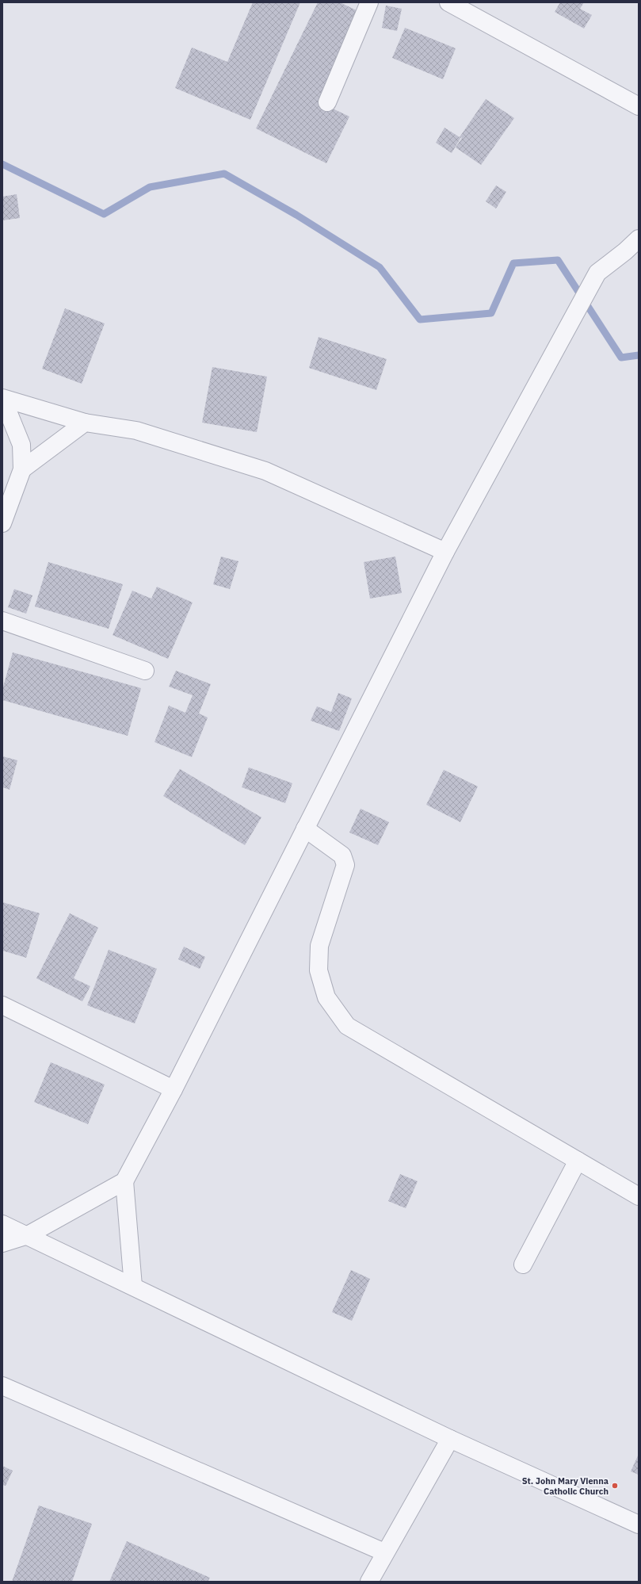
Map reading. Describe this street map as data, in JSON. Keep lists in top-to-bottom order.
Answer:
{
  "places": ["St. John Mary Vienna Catholic Church"]
}
